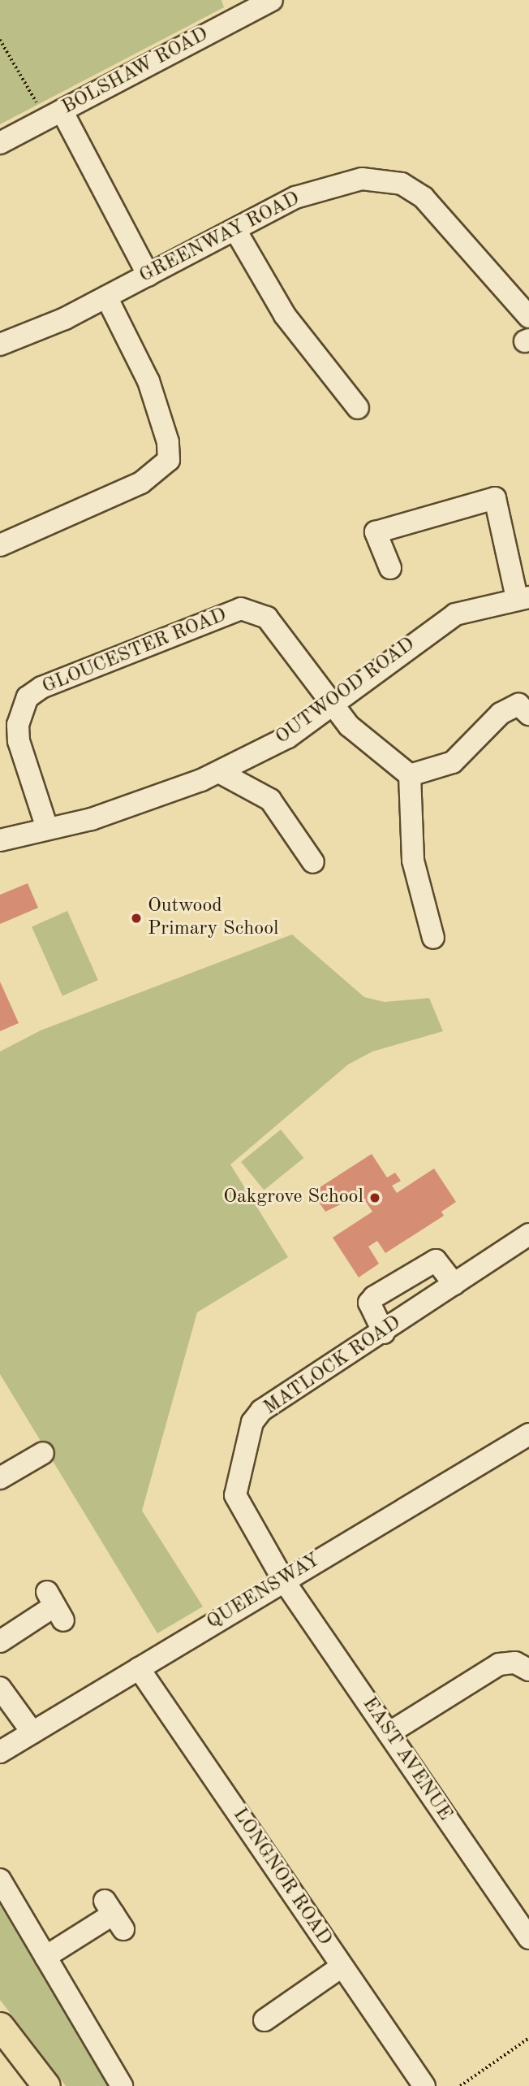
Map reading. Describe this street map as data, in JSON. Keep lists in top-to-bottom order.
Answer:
{
  "streets": {
    "street": [
      "BOLSHAW ROAD",
      "GREENWAY ROAD",
      "GLOUCESTER ROAD",
      "OUTWOOD ROAD",
      "MATLOCK ROAD",
      "QUEENSWAY",
      "EAST AVENUE",
      "LONGNOR ROAD"
    ]
  },
  "crossings": [
    ["GLOUCESTER ROAD", "OUTWOOD ROAD"],
    ["MATLOCK ROAD", "QUEENSWAY"],
    ["MATLOCK ROAD", "EAST AVENUE"],
    ["QUEENSWAY", "EAST AVENUE"],
    ["QUEENSWAY", "LONGNOR ROAD"]
  ],
  "places": ["Outwood Primary School", "Oakgrove School"]
}
